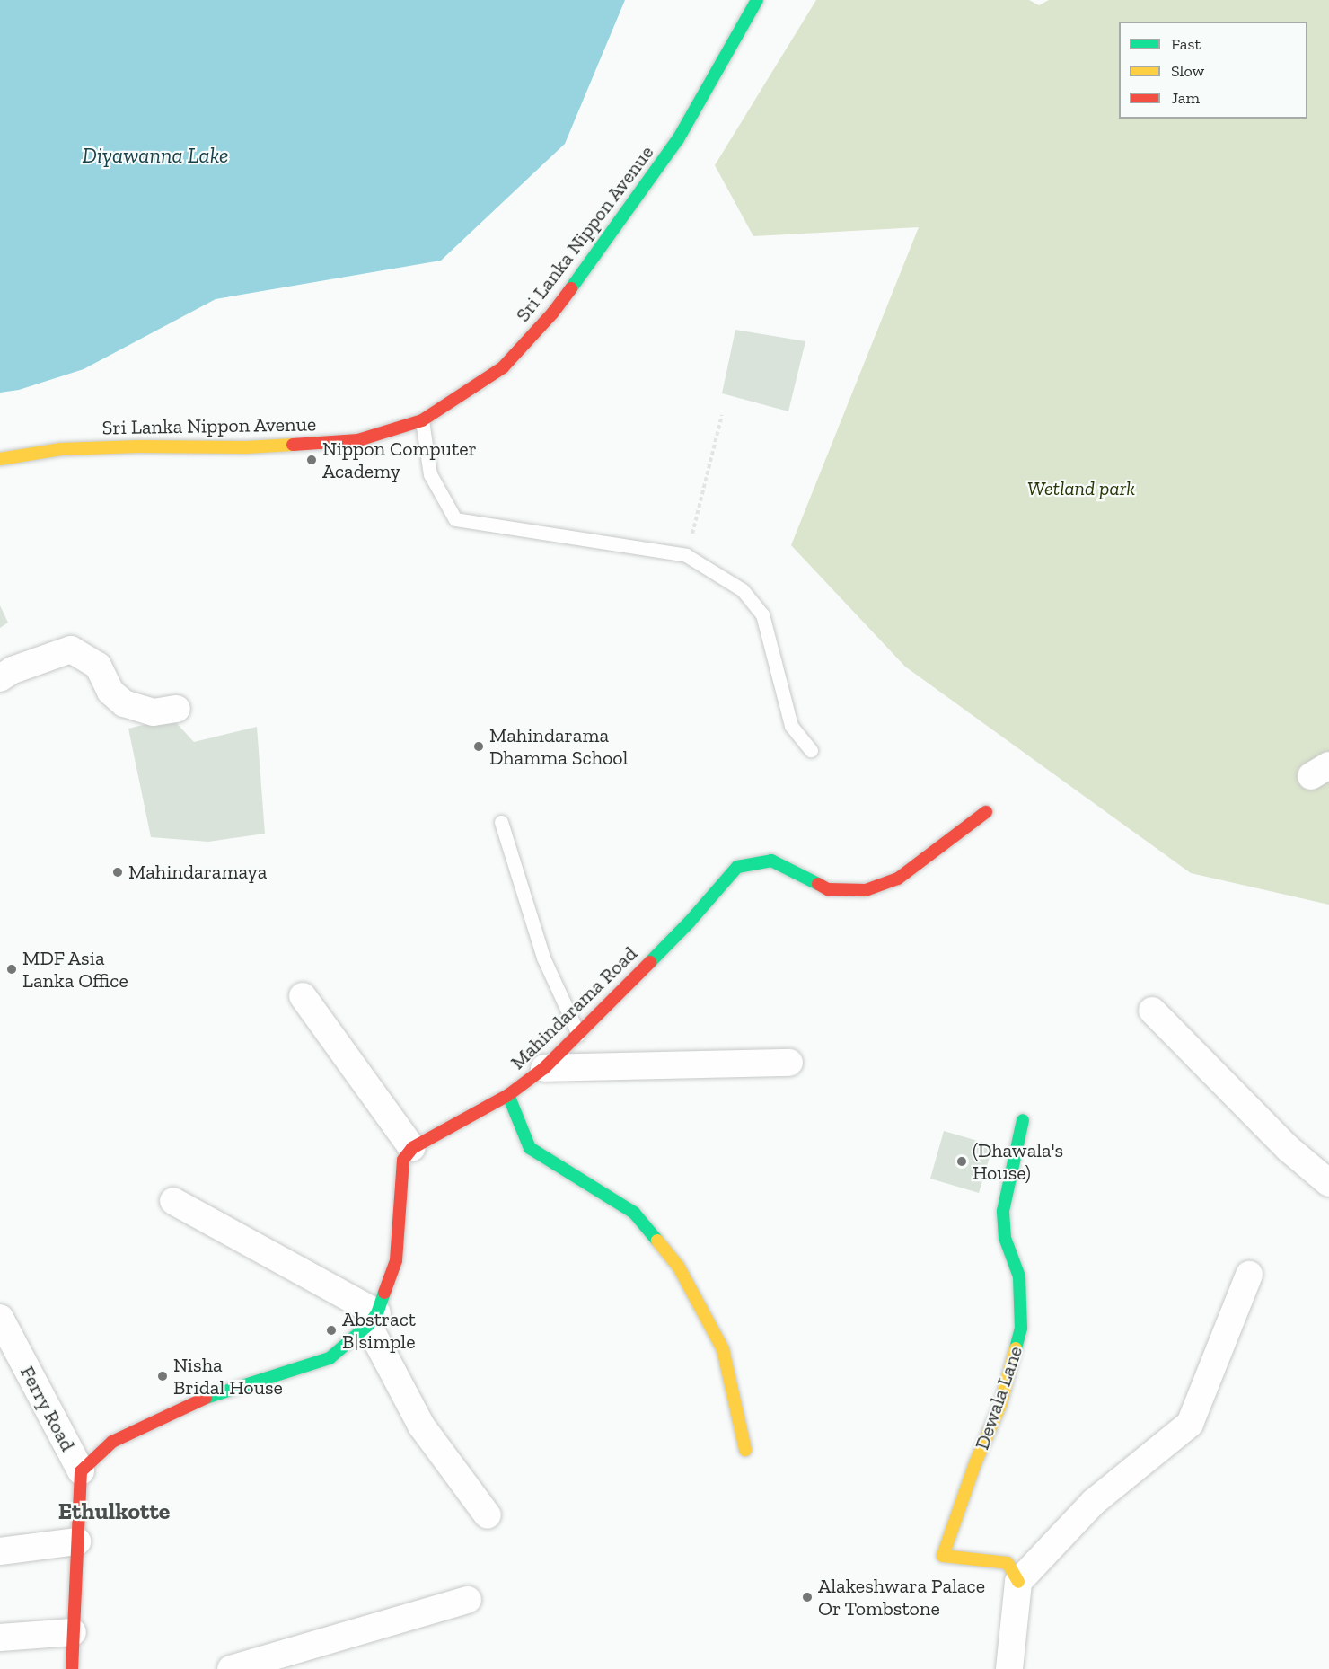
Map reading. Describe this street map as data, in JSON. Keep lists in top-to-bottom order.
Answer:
{
  "streets": {
    "street": [
      "Sri Lanka Nippon Avenue",
      "Mahindarama Road",
      "Dewala Lane",
      "Ferry Road"
    ]
  },
  "districts": ["Ethulkotte"],
  "water": ["Diyawanna Lake"],
  "parks": ["Wetland park"],
  "places": [
    "Nippon Computer Academy",
    "Mahindarama Dhamma School",
    "Mahindaramaya",
    "MDF Asia Lanka Office",
    "(Dhawala's House)",
    "Abstract B|simple",
    "Nisha Bridal House",
    "Alakeshwara Palace Or Tombstone"
  ],
  "legend": ["Fast", "Slow", "Jam"]
}
